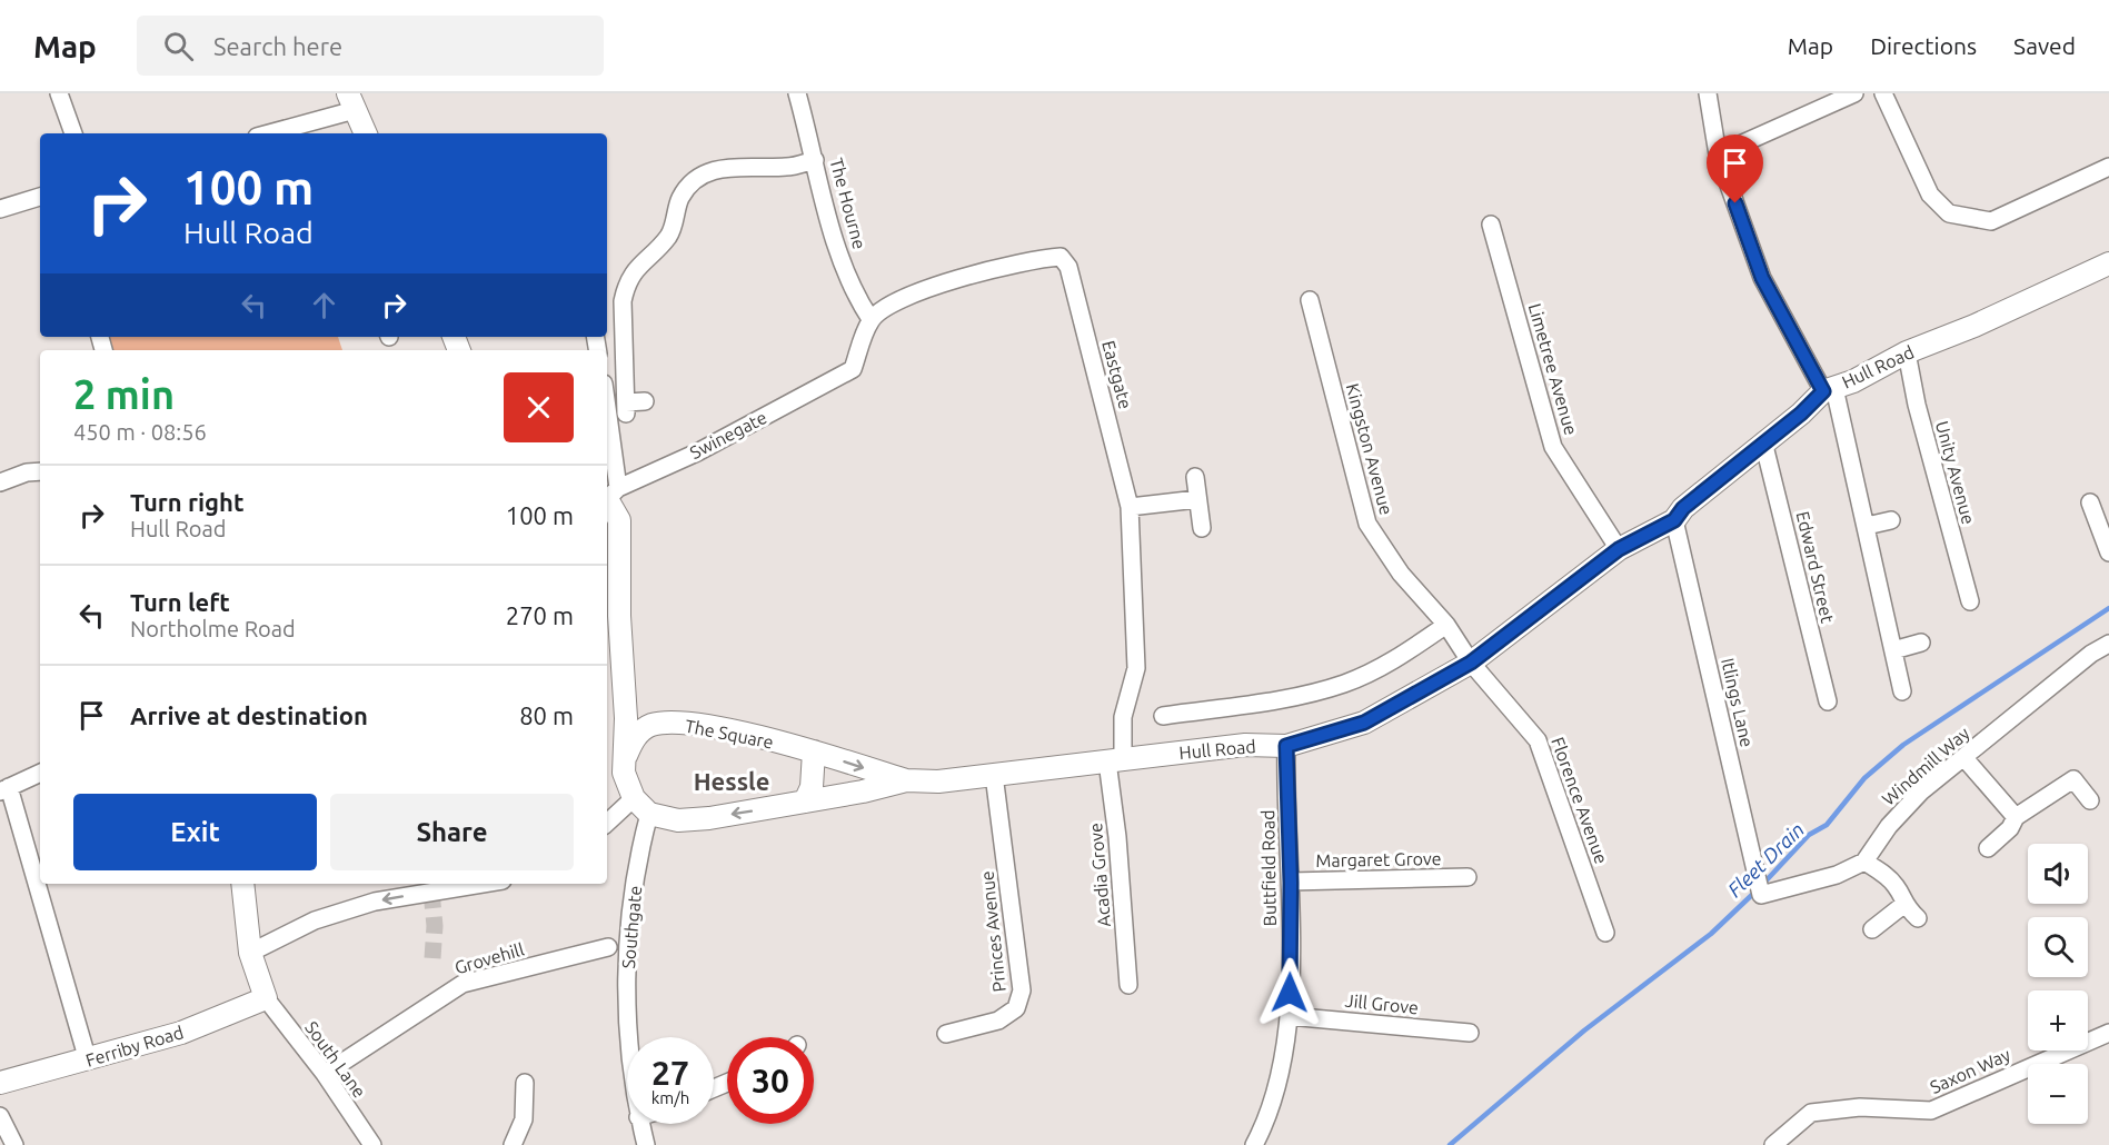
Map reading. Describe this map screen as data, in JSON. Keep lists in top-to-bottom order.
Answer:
{
  "streets": {
    "street": [
      "The Hourne",
      "Hull Road",
      "Limetree Avenue",
      "Eastgate",
      "Swinegate",
      "Kingston Avenue",
      "Unity Avenue",
      "Edward Street",
      "Itlings Lane",
      "The Square",
      "Windmill Way",
      "Florence Avenue",
      "Margaret Grove",
      "Buttfield Road",
      "Acadia Grove",
      "Southgate",
      "Princes Avenue",
      "Grovehill",
      "Jill Grove",
      "Ferriby Road",
      "South Lane",
      "Saxon Way"
    ]
  },
  "crossings": [
    ["The Hourne", "Eastgate"],
    ["The Hourne", "Swinegate"],
    ["Hull Road", "Limetree Avenue"],
    ["Hull Road", "Eastgate"],
    ["Hull Road", "Kingston Avenue"],
    ["Hull Road", "Unity Avenue"],
    ["Hull Road", "Edward Street"],
    ["Hull Road", "Itlings Lane"],
    ["Hull Road", "The Square"],
    ["Hull Road", "Florence Avenue"],
    ["Hull Road", "Buttfield Road"],
    ["Hull Road", "Acadia Grove"],
    ["Hull Road", "Princes Avenue"],
    ["Eastgate", "Swinegate"],
    ["Eastgate", "Acadia Grove"],
    ["Kingston Avenue", "Florence Avenue"],
    ["Itlings Lane", "Windmill Way"],
    ["Margaret Grove", "Buttfield Road"],
    ["Buttfield Road", "Jill Grove"],
    ["Grovehill", "South Lane"],
    ["Ferriby Road", "South Lane"]
  ],
  "one_way": ["The Square"],
  "districts": ["Hessle"],
  "water": ["Fleet Drain"],
  "page": {
    "header": "Map",
    "search": "Search here",
    "nav": ["Map", "Directions", "Saved"],
    "turn": ["100 m", "Hull Road"],
    "heading": ["2 min", "450 m · 08:56"],
    "list": [
      {
        "name": "Turn right",
        "note": "Hull Road",
        "value": "100 m"
      },
      {
        "name": "Turn left",
        "note": "Northolme Road",
        "value": "270 m"
      },
      {
        "name": "Arrive at destination",
        "value": "80 m"
      }
    ],
    "buttons": ["Exit", "Share"],
    "map_buttons": ["+", "−"],
    "speed": "27 km/h",
    "limit": "30"
  }
}
